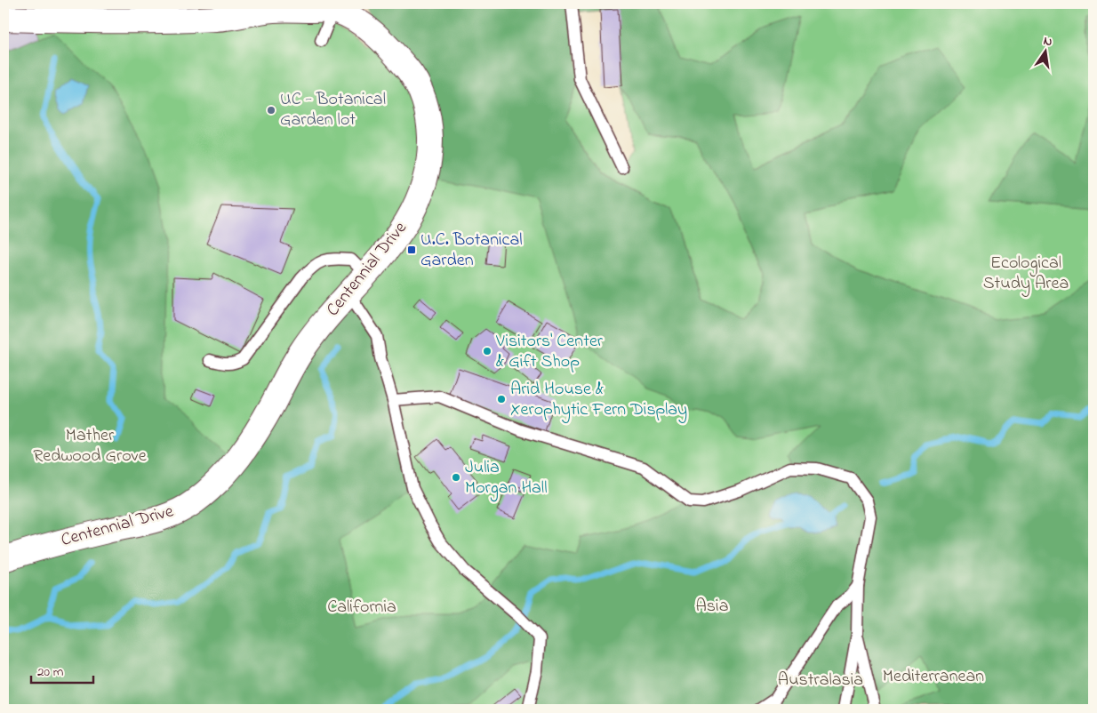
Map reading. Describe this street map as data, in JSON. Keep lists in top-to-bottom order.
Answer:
{
  "streets": {
    "street": ["Centennial Drive"]
  },
  "parks": [
    "Ecological Study Area",
    "Mather Redwood Grove",
    "Asia",
    "California",
    "Mediterranean",
    "Australasia"
  ],
  "places": {
    "other": [
      "UC - Botanical Garden lot",
      "Visitors' Center & Gift Shop",
      "Arid House & Xerophytic Fern Display",
      "Julia Morgan Hall"
    ],
    "transit": ["U.C. Botanical Garden"]
  },
  "scale_bar": "20 m",
  "north": "top"
}
